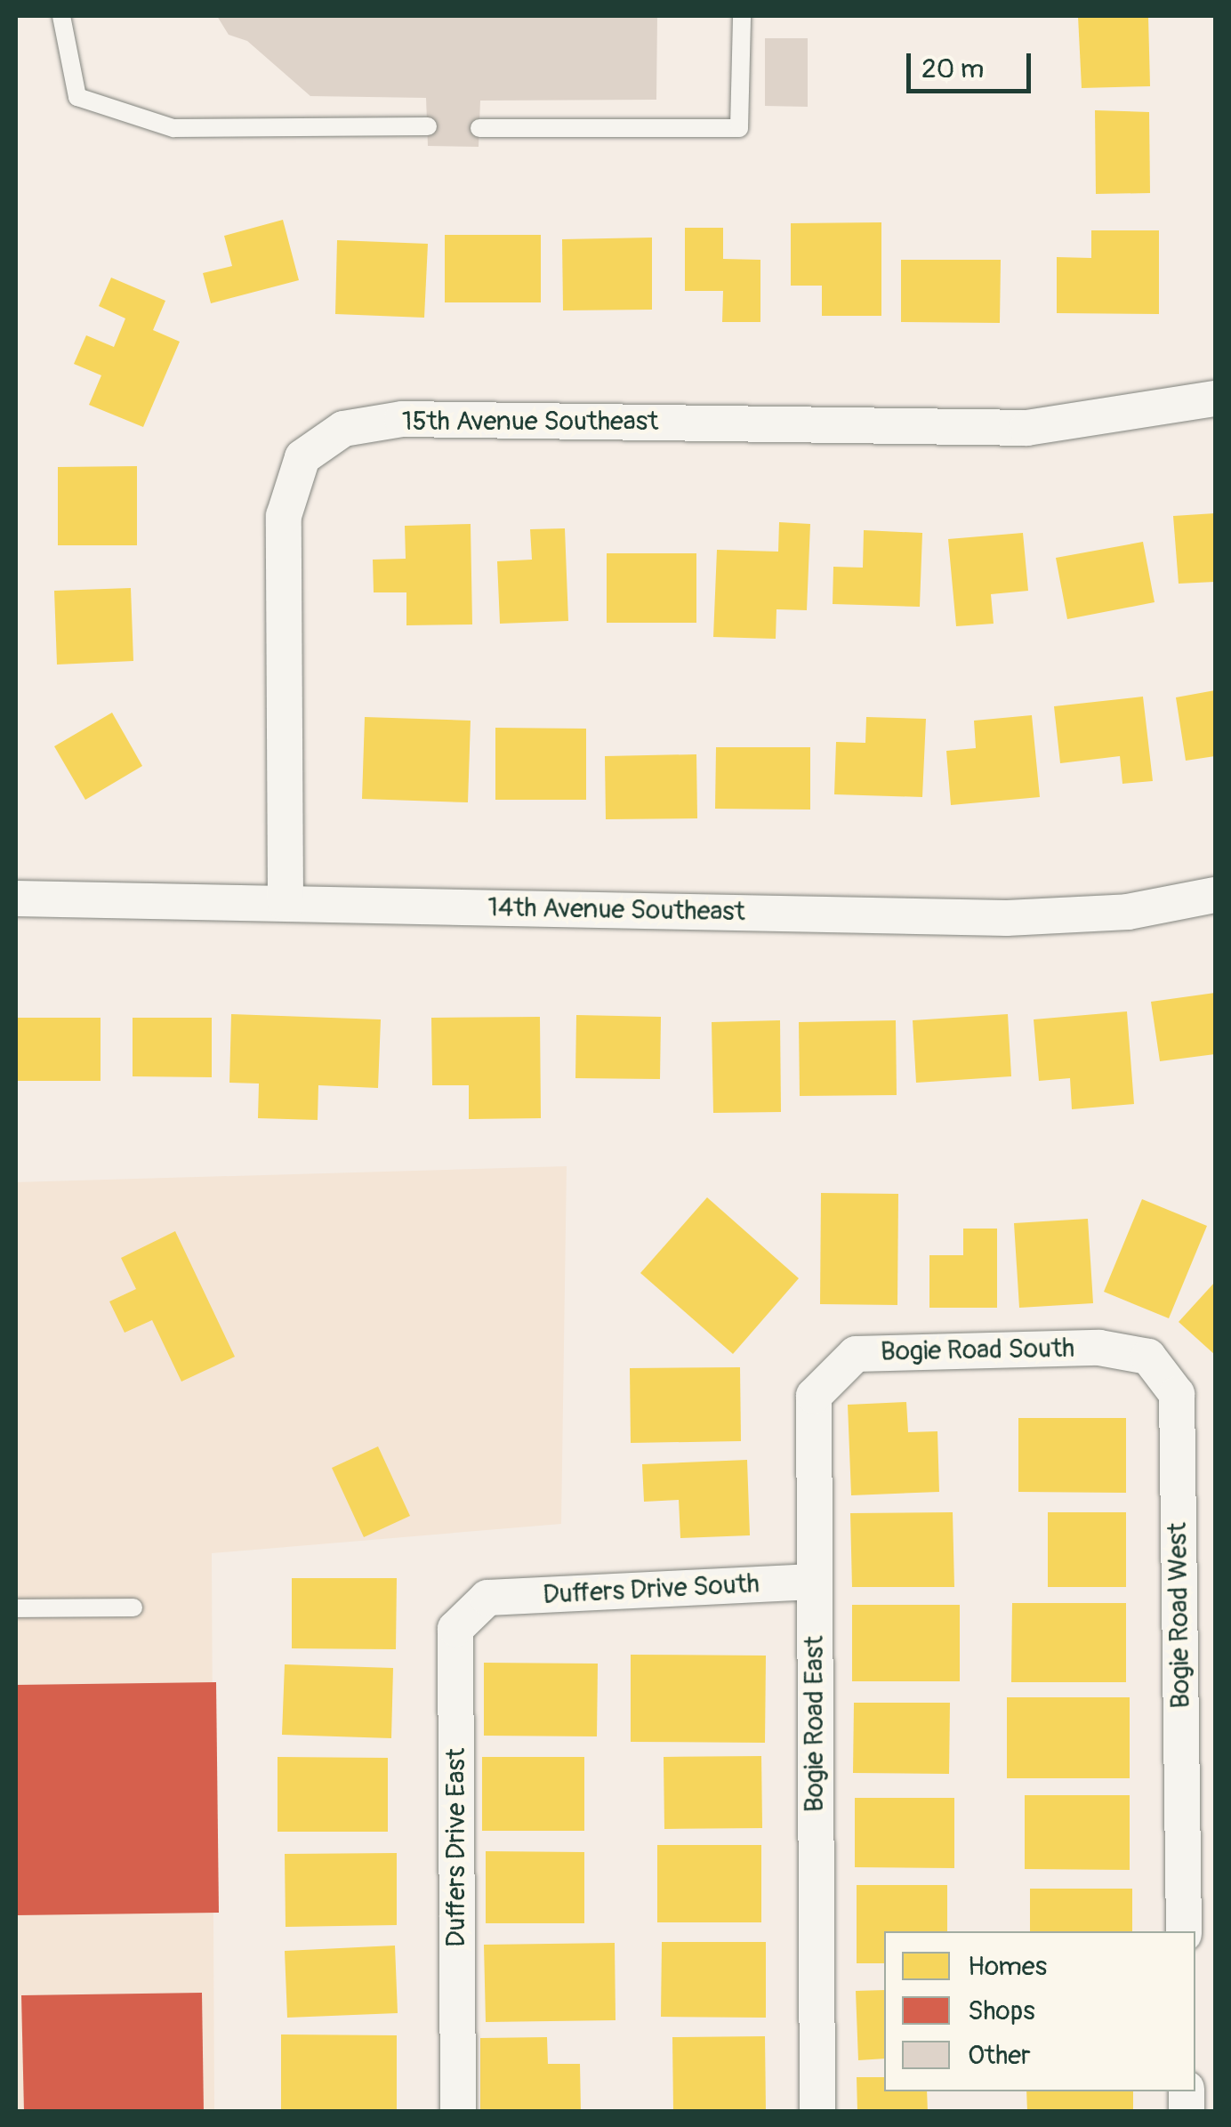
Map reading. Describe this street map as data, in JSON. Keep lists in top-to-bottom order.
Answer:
{
  "streets": {
    "street": [
      "15th Avenue Southeast",
      "14th Avenue Southeast",
      "Bogie Road South",
      "Duffers Drive South",
      "Bogie Road West",
      "Bogie Road East",
      "Duffers Drive East"
    ]
  },
  "crossings": [
    ["15th Avenue Southeast", "14th Avenue Southeast"],
    ["Bogie Road South", "Bogie Road West"],
    ["Bogie Road South", "Bogie Road East"],
    ["Duffers Drive South", "Bogie Road East"],
    ["Duffers Drive South", "Duffers Drive East"]
  ],
  "legend": ["Homes", "Shops", "Other"],
  "scale_bar": "20 m"
}
